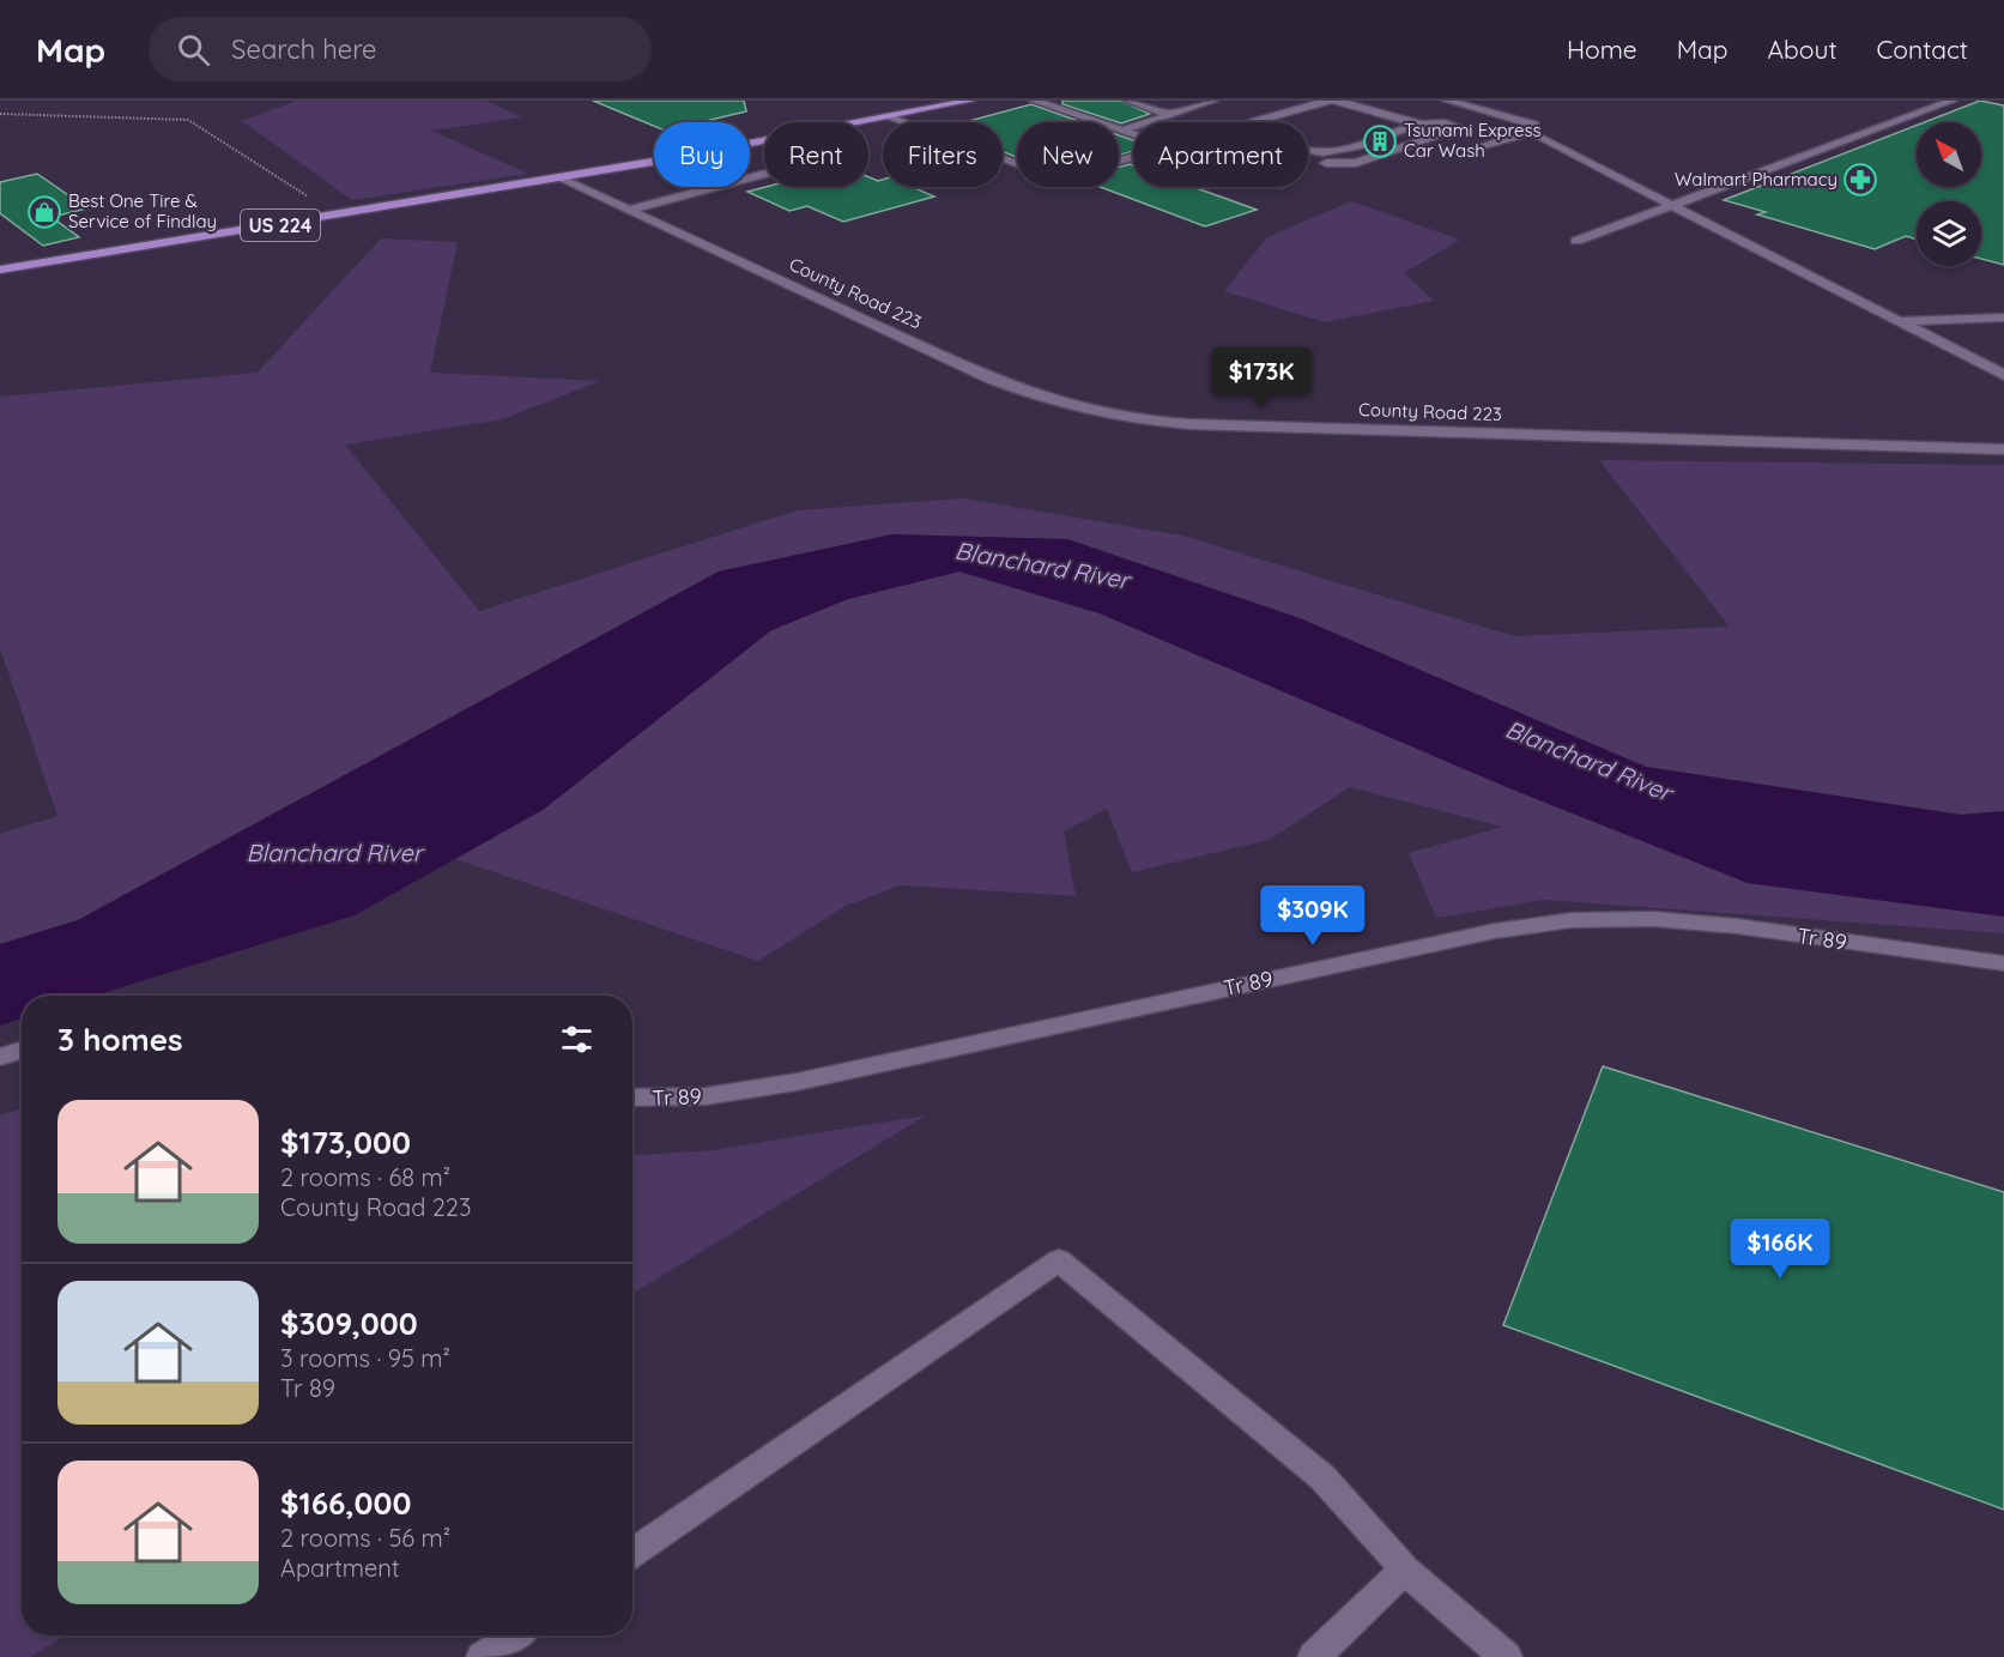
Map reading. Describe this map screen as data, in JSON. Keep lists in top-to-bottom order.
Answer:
{
  "streets": {
    "main road": ["US 224"],
    "street": ["County Road 223", "Tr 89"]
  },
  "crossings": [
    ["US 224", "County Road 223"]
  ],
  "water": ["Blanchard River"],
  "places": {
    "building": ["Tsunami Express Car Wash"],
    "pharmacy": ["Walmart Pharmacy"],
    "shop": ["Best One Tire & Service of Findlay"]
  },
  "north": "top left",
  "page": {
    "header": "Map",
    "search": "Search here",
    "nav": [
      "Home",
      "Map",
      "About",
      "Contact"
    ],
    "chip": [
      "Buy",
      "Rent",
      "Filters",
      "New",
      "Apartment"
    ],
    "price": ["$173K", "$309K", "$166K"],
    "heading": "3 homes",
    "list": [
      {
        "name": "$173,000",
        "note": "2 rooms · 68 m² · County Road 223"
      },
      {
        "name": "$309,000",
        "note": "3 rooms · 95 m² · Tr 89"
      },
      {
        "name": "$166,000",
        "note": "2 rooms · 56 m² · Apartment"
      }
    ]
  }
}
